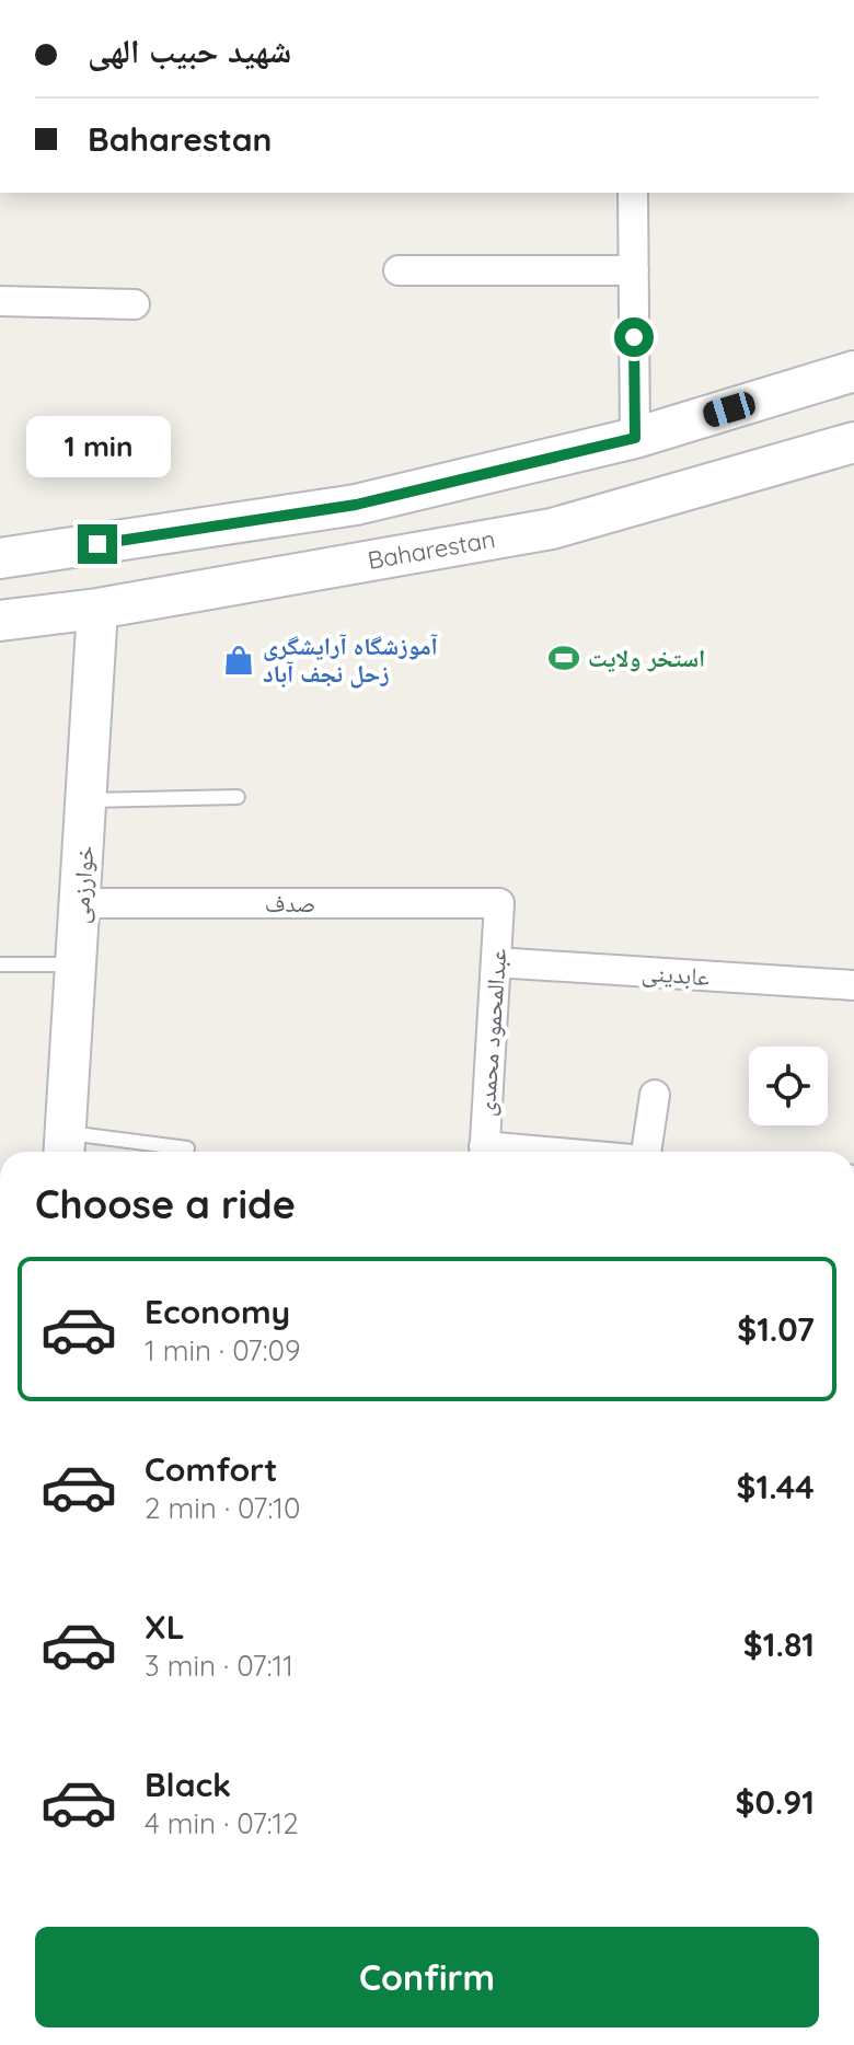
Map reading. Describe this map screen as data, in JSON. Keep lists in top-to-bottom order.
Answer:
{
  "streets": {
    "main road": ["Baharestan", "خوارزمی"],
    "street": ["صدف", "عابدینی", "عبدالمحمود محمدی"]
  },
  "crossings": [
    ["Baharestan", "خوارزمی"],
    ["خوارزمی", "صدف"],
    ["صدف", "عبدالمحمود محمدی"],
    ["عابدینی", "عبدالمحمود محمدی"]
  ],
  "places": {
    "sports": ["استخر ولایت"],
    "shop": ["آموزشگاه آرایشگری زحل نجف آباد"]
  },
  "page": {
    "banner": ["شهید حبیب الهی", "Baharestan"],
    "bubble": "1 min",
    "heading": "Choose a ride",
    "list": [
      {
        "name": "Economy",
        "note": "1 min · 07:09",
        "value": "$1.07"
      },
      {
        "name": "Comfort",
        "note": "2 min · 07:10",
        "value": "$1.44"
      },
      {
        "name": "XL",
        "note": "3 min · 07:11",
        "value": "$1.81"
      },
      {
        "name": "Black",
        "note": "4 min · 07:12",
        "value": "$0.91"
      }
    ],
    "buttons": "Confirm"
  }
}
